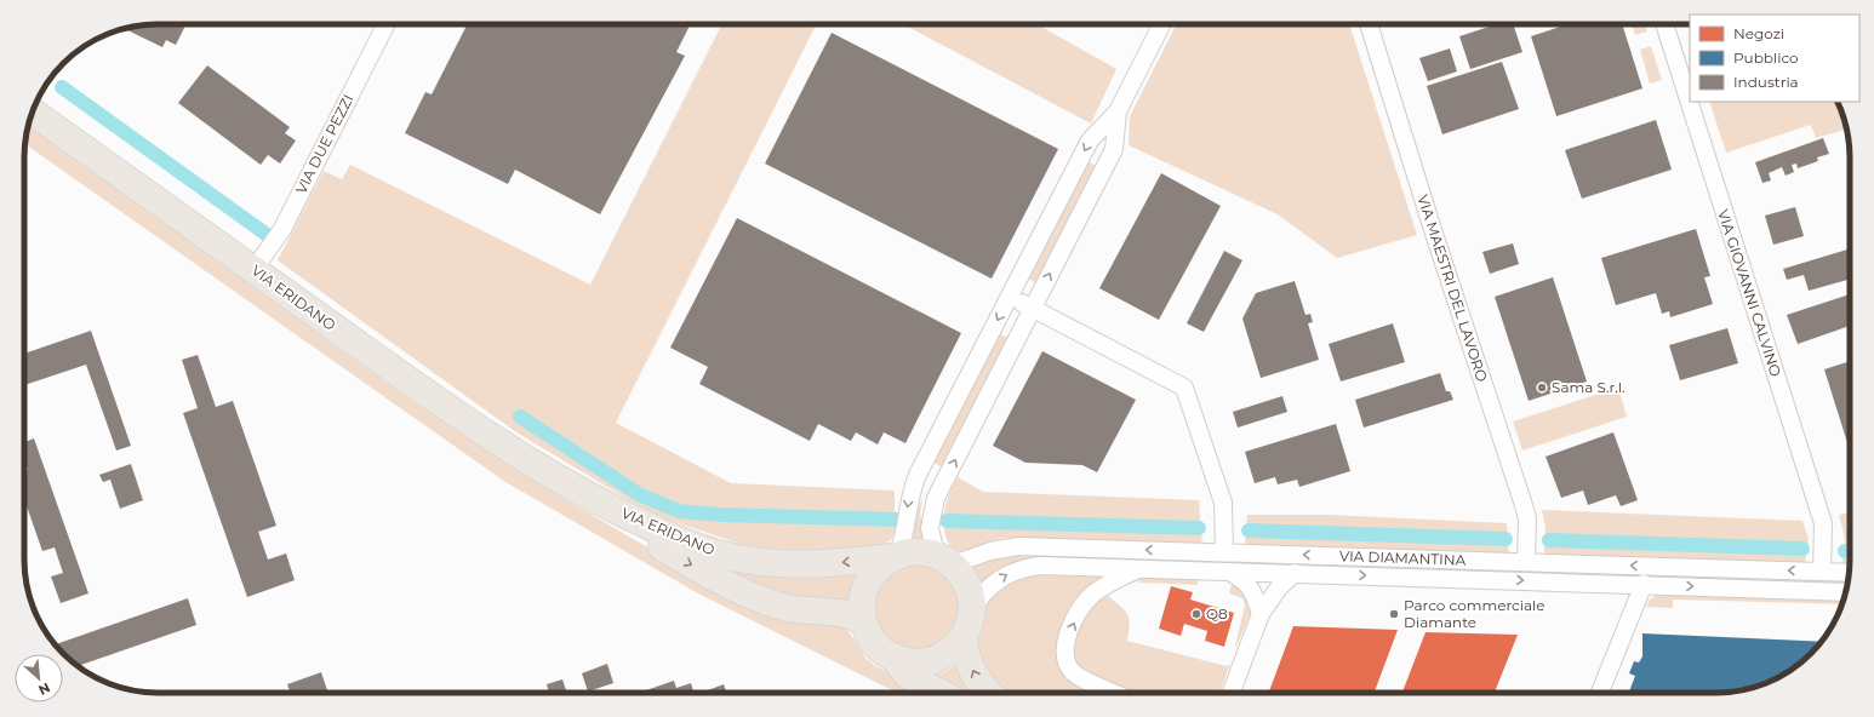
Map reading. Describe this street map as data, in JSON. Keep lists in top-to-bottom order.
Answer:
{
  "streets": {
    "main road": ["VIA ERIDANO"],
    "street": [
      "VIA DUE PEZZI",
      "VIA MAESTRI DEL LAVORO",
      "VIA GIOVANNI CALVINO",
      "VIA DIAMANTINA"
    ]
  },
  "crossings": [
    ["VIA DUE PEZZI", "VIA ERIDANO"],
    ["VIA MAESTRI DEL LAVORO", "VIA DIAMANTINA"],
    ["VIA GIOVANNI CALVINO", "VIA DIAMANTINA"],
    ["VIA ERIDANO", "VIA DIAMANTINA"]
  ],
  "places": ["Sama S.r.l.", "Q8", "Parco commerciale Diamante"],
  "legend": ["Negozi", "Pubblico", "Industria"],
  "north": "bottom right"
}
